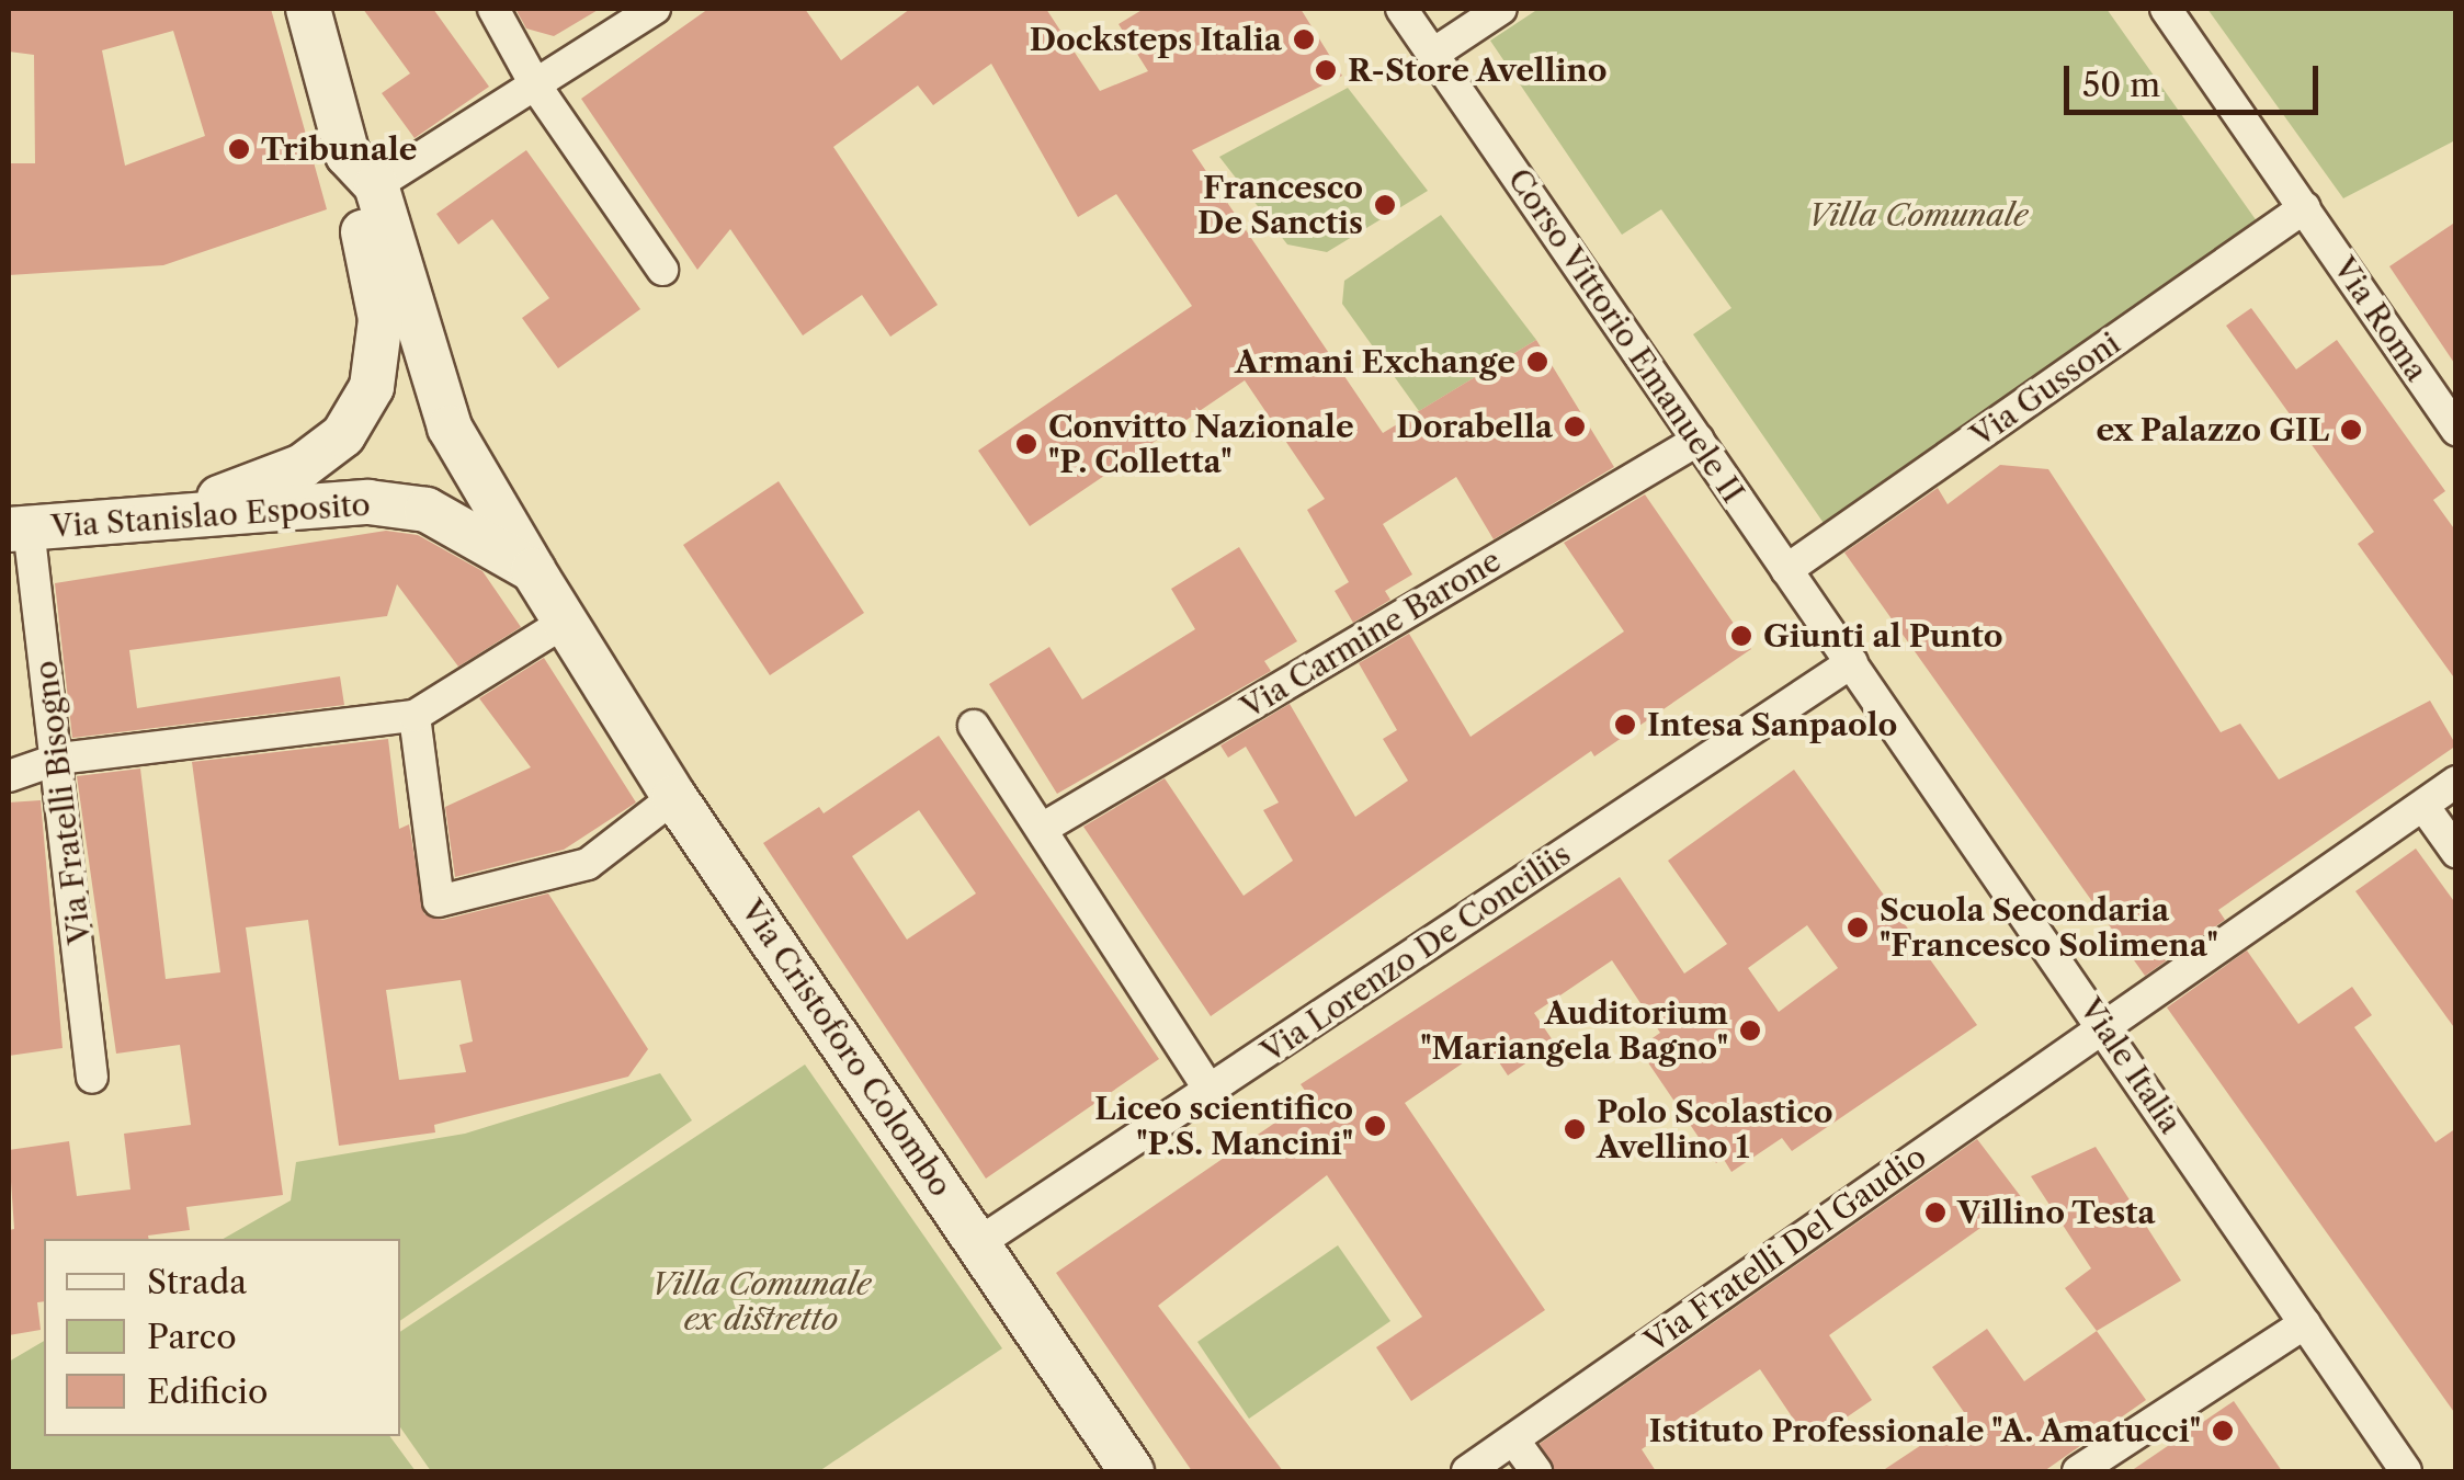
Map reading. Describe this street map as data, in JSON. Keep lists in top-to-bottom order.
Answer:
{
  "streets": {
    "street": [
      "Via Roma",
      "Corso Vittorio Emanuele II",
      "Via Gussoni",
      "Via Stanislao Esposito",
      "Via Carmine Barone",
      "Via Fratelli Bisogno",
      "Via Lorenzo De Conciliis",
      "Via Cristoforo Colombo",
      "Viale Italia",
      "Via Fratelli Del Gaudio"
    ]
  },
  "crossings": [
    ["Via Roma", "Via Gussoni"],
    ["Corso Vittorio Emanuele II", "Via Gussoni"],
    ["Corso Vittorio Emanuele II", "Via Carmine Barone"],
    ["Corso Vittorio Emanuele II", "Via Lorenzo De Conciliis"],
    ["Corso Vittorio Emanuele II", "Viale Italia"],
    ["Via Stanislao Esposito", "Via Fratelli Bisogno"],
    ["Via Stanislao Esposito", "Via Cristoforo Colombo"],
    ["Via Lorenzo De Conciliis", "Via Cristoforo Colombo"],
    ["Via Lorenzo De Conciliis", "Viale Italia"],
    ["Viale Italia", "Via Fratelli Del Gaudio"]
  ],
  "parks": ["Villa Comunale", "Villa Comunale ex distretto"],
  "places": [
    "Docksteps Italia",
    "R-Store Avellino",
    "Tribunale",
    "Francesco De Sanctis",
    "Armani Exchange",
    "Dorabella",
    "ex Palazzo GIL",
    "Convitto Nazionale \"P. Colletta\"",
    "Giunti al Punto",
    "Intesa Sanpaolo",
    "Scuola Secondaria \"Francesco Solimena\"",
    "Auditorium \"Mariangela Bagno\"",
    "Liceo scientifico \"P.S. Mancini\"",
    "Polo Scolastico Avellino 1",
    "Villino Testa",
    "Istituto Professionale \"A. Amatucci\""
  ],
  "legend": ["Strada", "Parco", "Edificio"],
  "scale_bar": "50 m"
}
